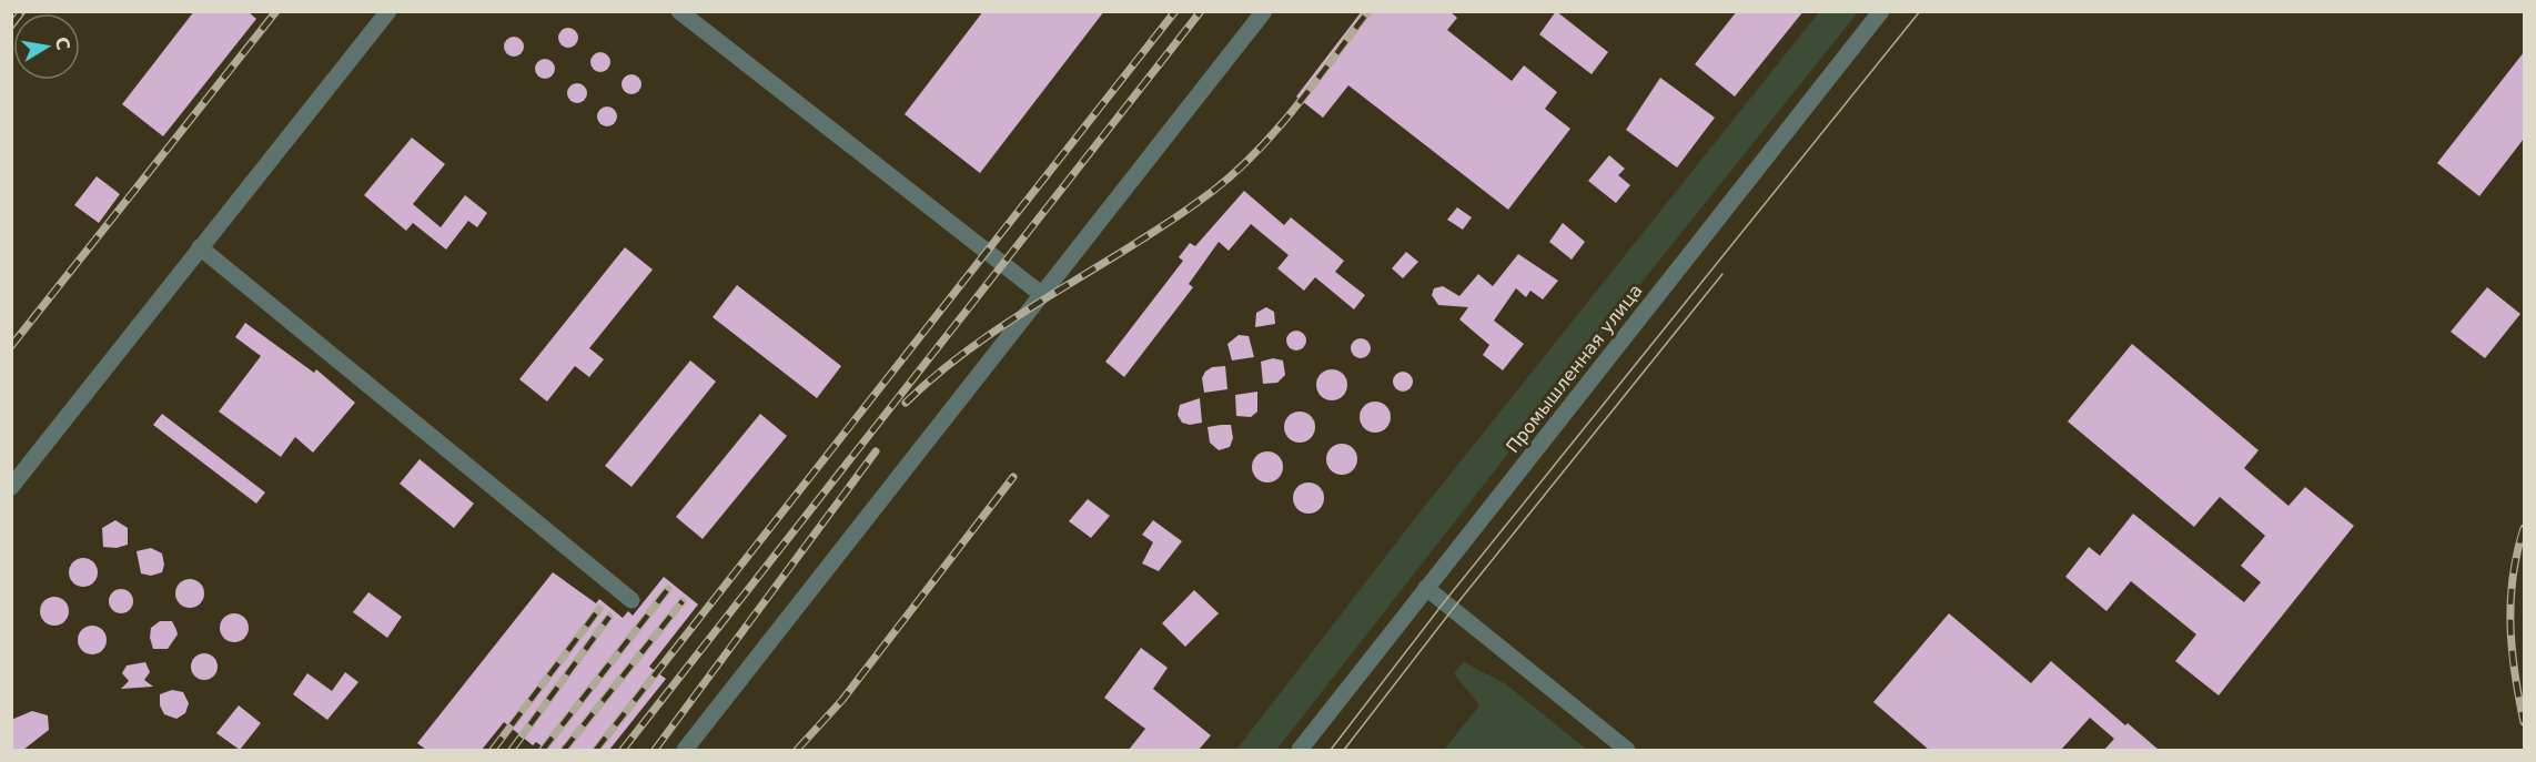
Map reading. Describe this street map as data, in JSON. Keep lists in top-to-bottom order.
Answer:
{
  "streets": {
    "street": ["Промышленная улица"]
  },
  "north": "right"
}
